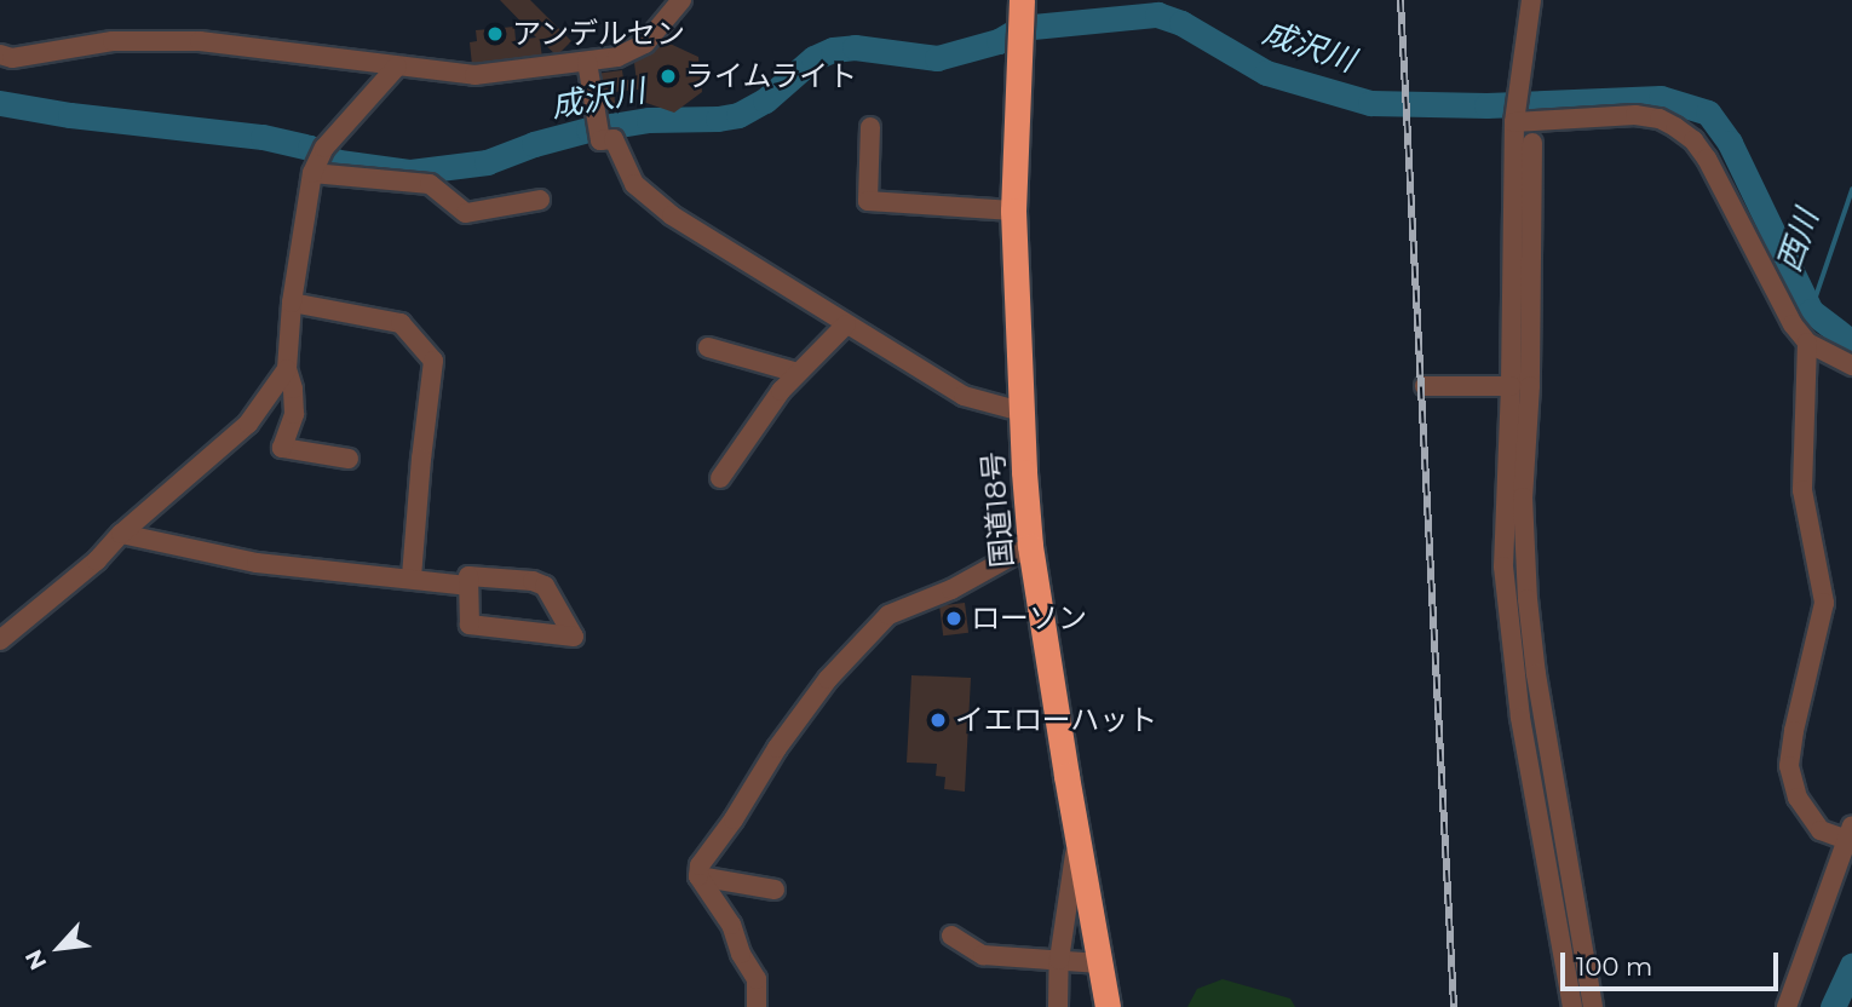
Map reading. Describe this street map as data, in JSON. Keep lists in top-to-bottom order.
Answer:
{
  "streets": {
    "highway": ["国道18号"]
  },
  "water": ["成沢川", "西川"],
  "places": [
    "アンデルセン",
    "ライムライト",
    "ローソン",
    "イエローハット"
  ],
  "scale_bar": "100 m",
  "north": "bottom left"
}
